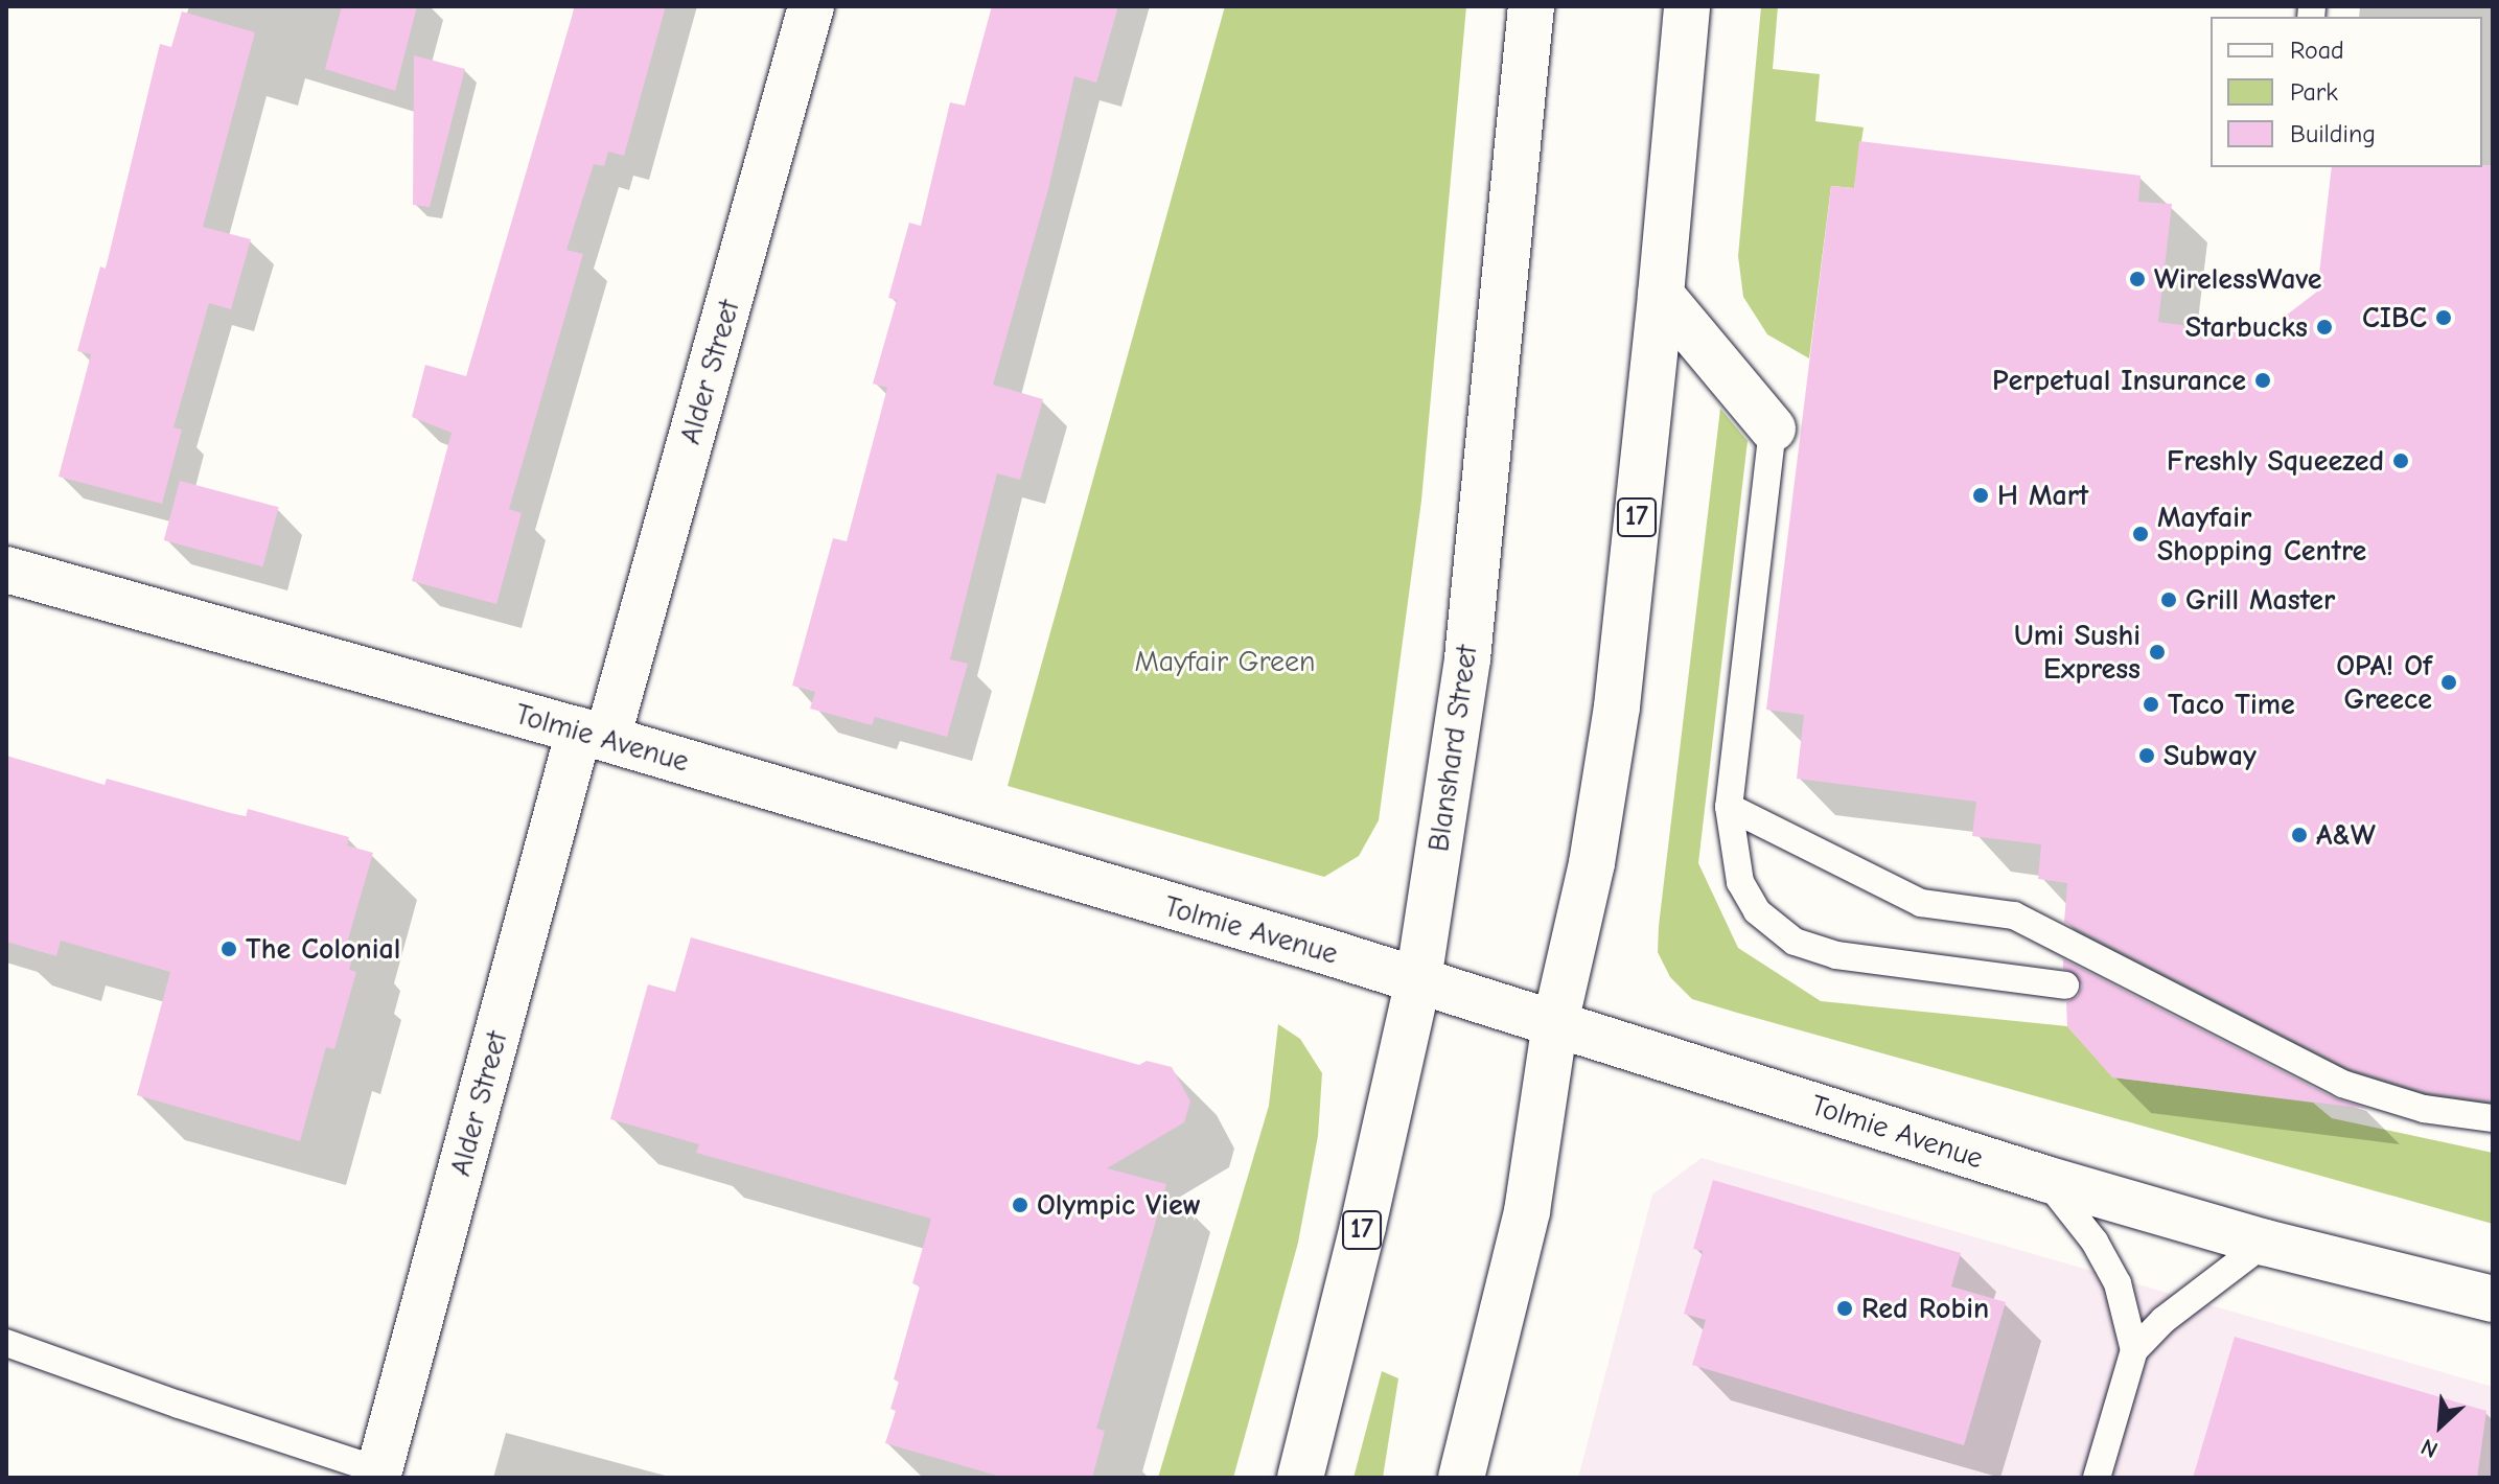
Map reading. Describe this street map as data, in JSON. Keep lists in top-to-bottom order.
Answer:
{
  "streets": {
    "main road": [
      "Alder Street",
      "17",
      "Tolmie Avenue",
      "Blanshard Street"
    ]
  },
  "crossings": [
    ["Alder Street", "Tolmie Avenue"],
    ["17", "Tolmie Avenue"],
    ["Tolmie Avenue", "Blanshard Street"]
  ],
  "parks": ["Mayfair Green"],
  "places": [
    "WirelessWave",
    "CIBC",
    "Starbucks",
    "Perpetual Insurance",
    "Freshly Squeezed",
    "H Mart",
    "Mayfair Shopping Centre",
    "Grill Master",
    "Umi Sushi Express",
    "OPA! Of Greece",
    "Taco Time",
    "Subway",
    "A&W",
    "The Colonial",
    "Olympic View",
    "Red Robin"
  ],
  "legend": ["Road", "Park", "Building"],
  "north": "bottom left"
}
